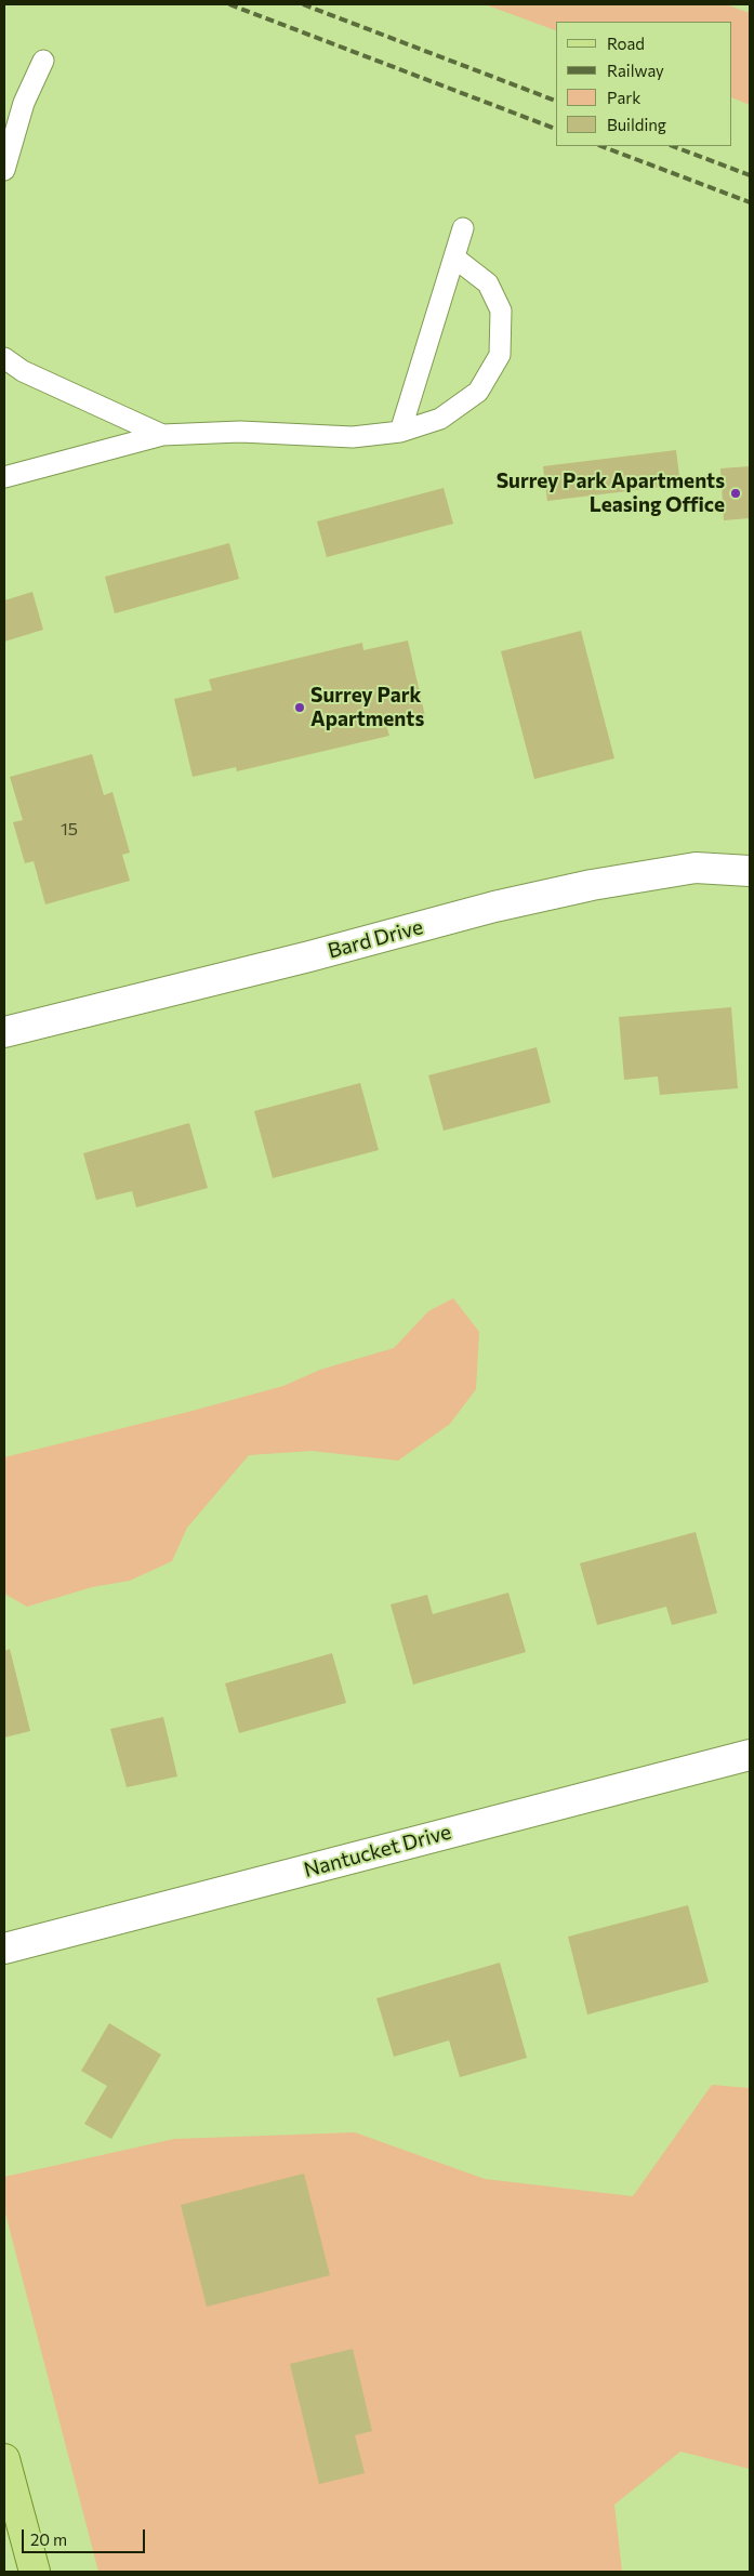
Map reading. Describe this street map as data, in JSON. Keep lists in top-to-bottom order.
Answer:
{
  "streets": {
    "street": ["Bard Drive", "Nantucket Drive"]
  },
  "places": ["Surrey Park Apartments Leasing Office", "Surrey Park Apartments"],
  "house_numbers": ["15"],
  "legend": [
    "Road",
    "Railway",
    "Park",
    "Building"
  ],
  "scale_bar": "20 m"
}
